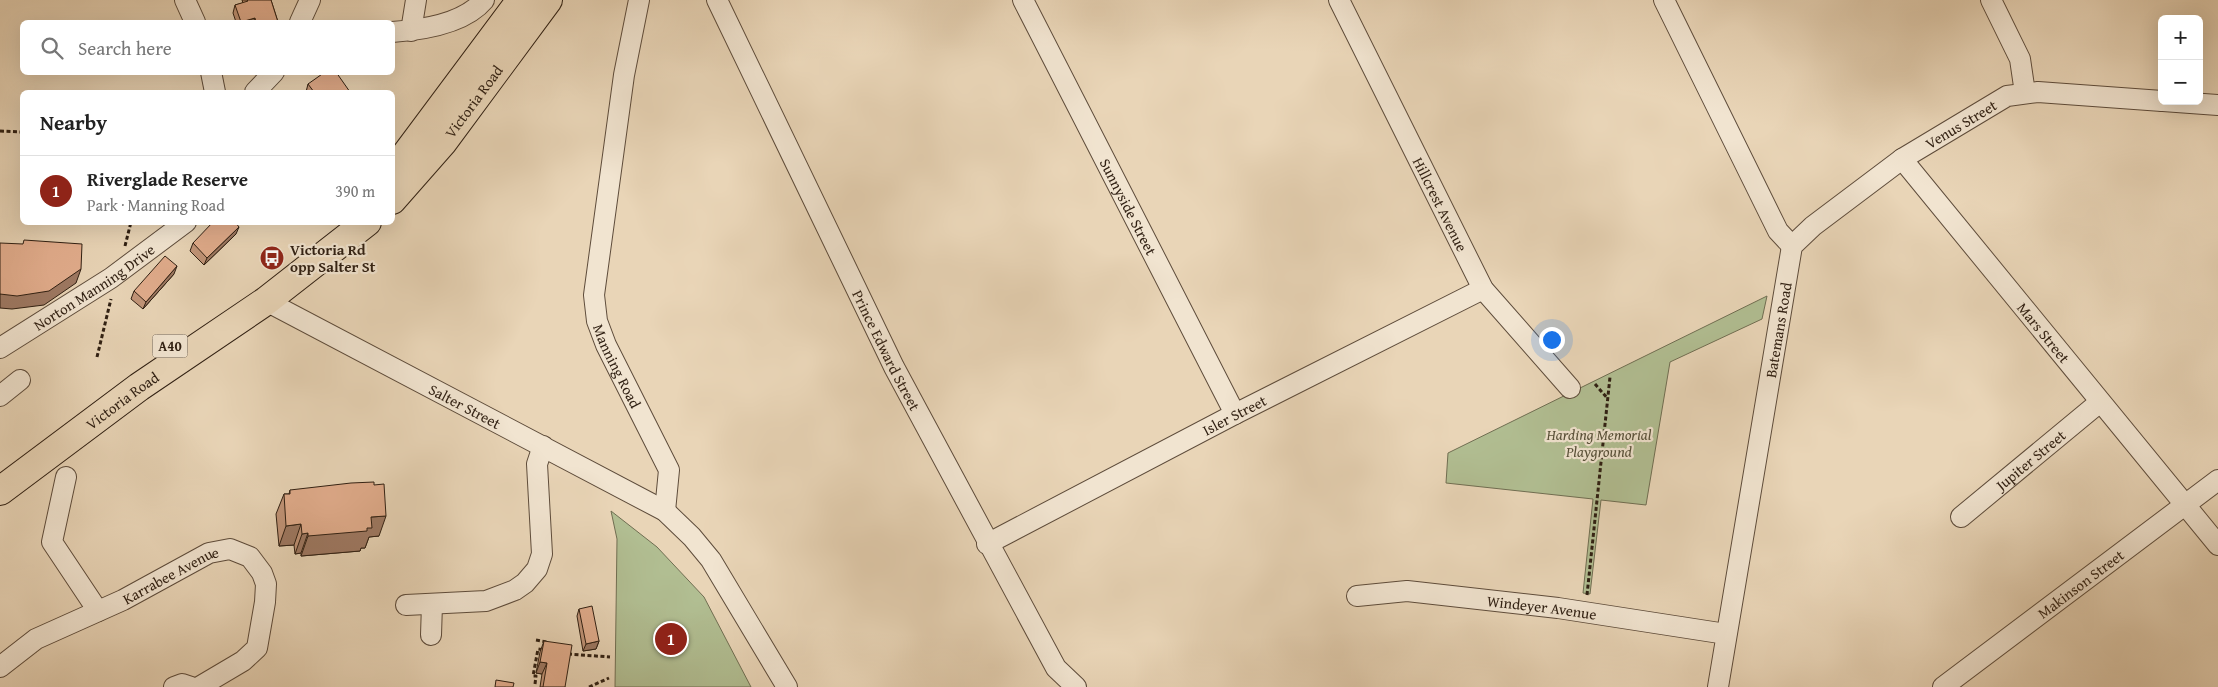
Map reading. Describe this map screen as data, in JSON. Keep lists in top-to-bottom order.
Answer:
{
  "streets": {
    "highway": ["Victoria Road", "A40"],
    "street": [
      "Venus Street",
      "Hillcrest Avenue",
      "Sunnyside Street",
      "Norton Manning Drive",
      "Batemans Road",
      "Mars Street",
      "Prince Edward Street",
      "Manning Road",
      "Salter Street",
      "Isler Street",
      "Jupiter Street",
      "Karrabee Avenue",
      "Makinson Street",
      "Windeyer Avenue"
    ]
  },
  "crossings": [
    ["Victoria Road", "Salter Street"],
    ["Venus Street", "Batemans Road"],
    ["Venus Street", "Mars Street"],
    ["Hillcrest Avenue", "Isler Street"],
    ["Sunnyside Street", "Isler Street"],
    ["Batemans Road", "Windeyer Avenue"],
    ["Mars Street", "Jupiter Street"],
    ["Mars Street", "Makinson Street"],
    ["Prince Edward Street", "Isler Street"],
    ["Manning Road", "Salter Street"]
  ],
  "parks": ["Harding Memorial Playground"],
  "places": {
    "bus stop": ["Victoria Rd opp Salter St"]
  },
  "page": {
    "map_buttons": ["+", "−"],
    "search": "Search here",
    "heading": "Nearby",
    "list": [
      {
        "mark": "1",
        "name": "Riverglade Reserve",
        "note": "Park · Manning Road",
        "value": "390 m"
      }
    ],
    "pins": "1"
  }
}
